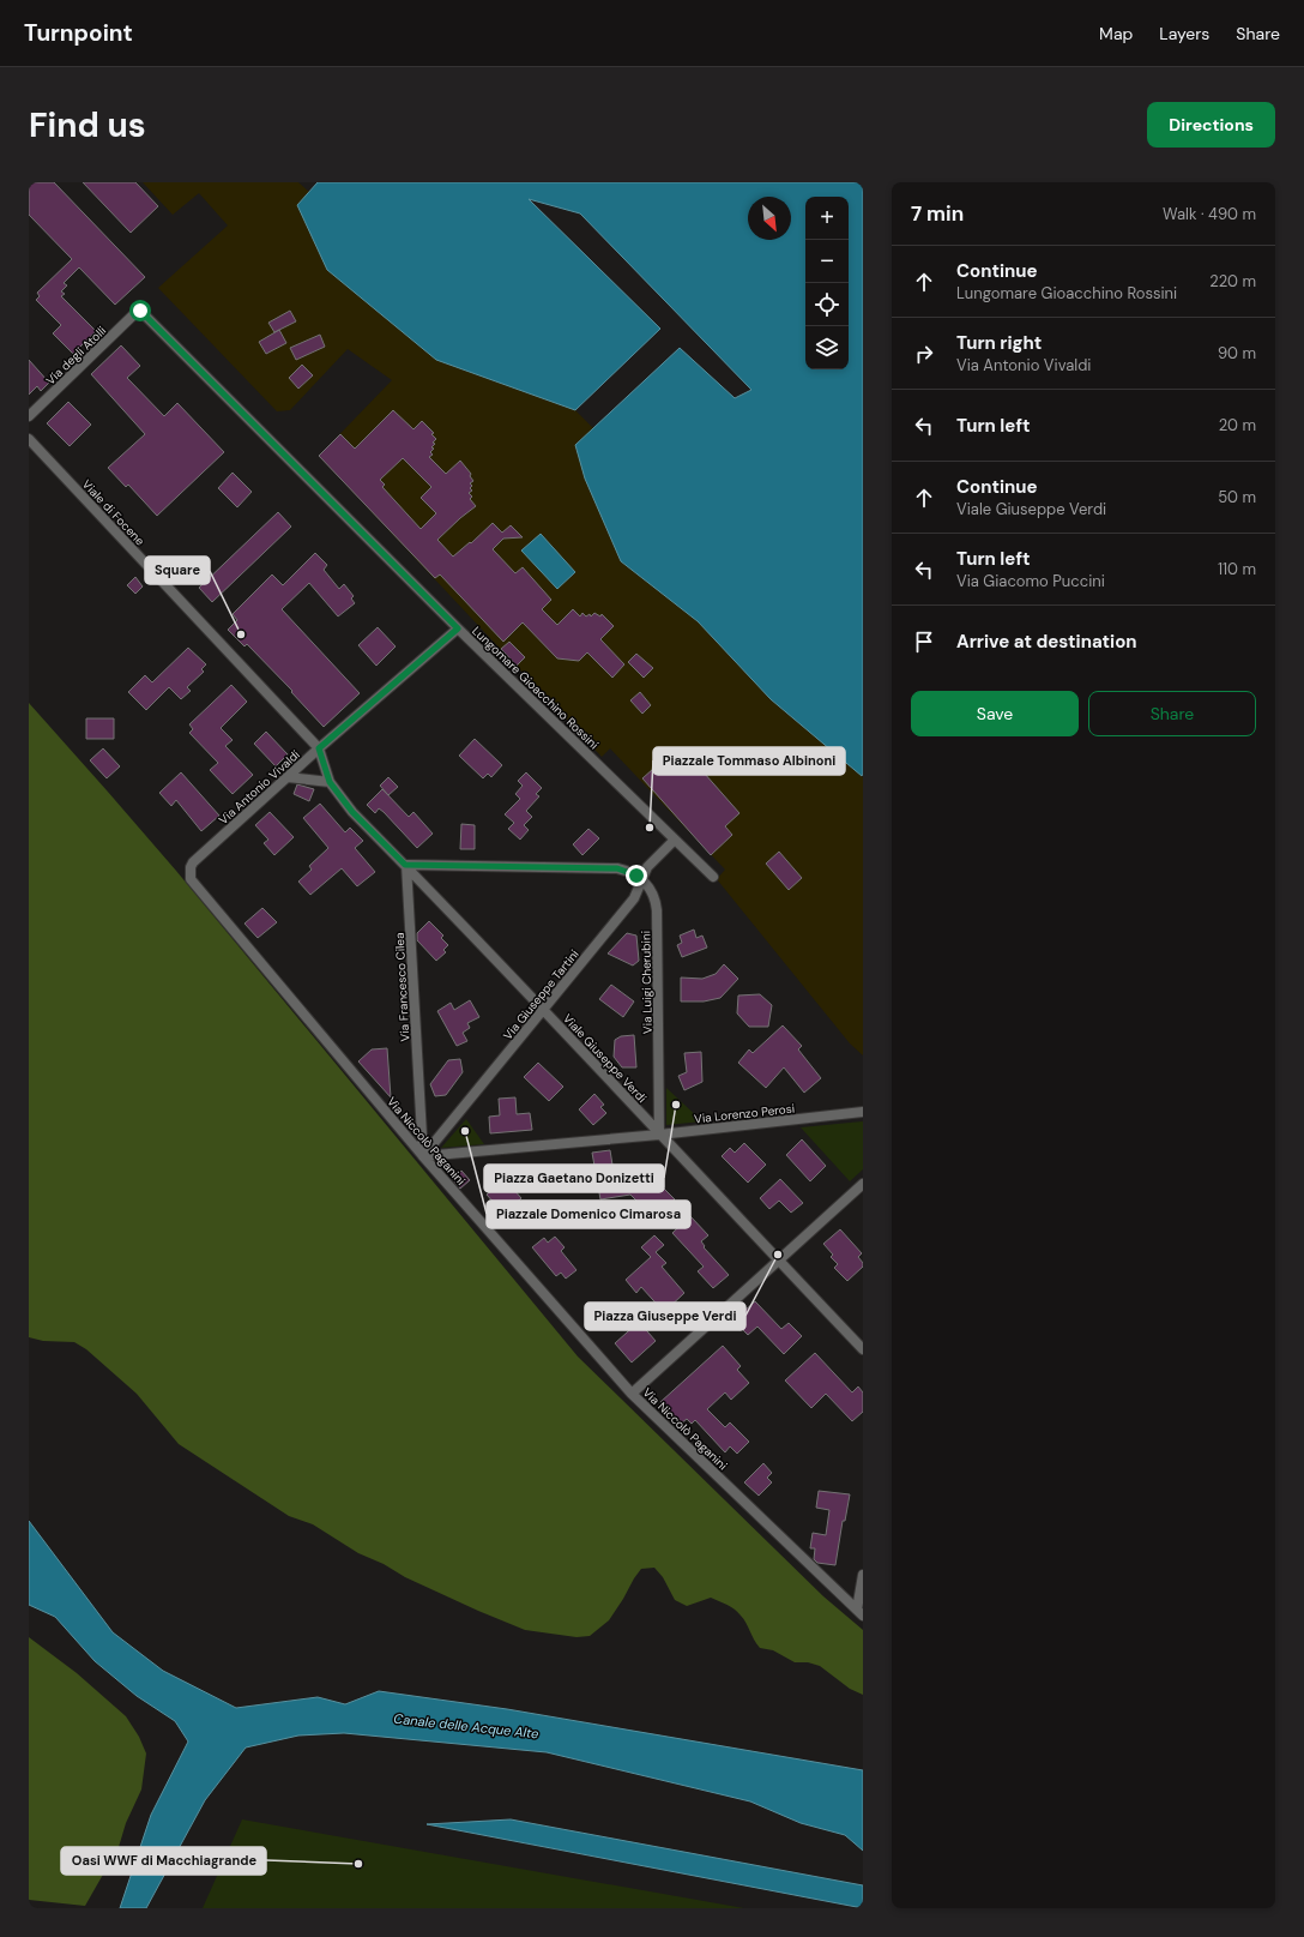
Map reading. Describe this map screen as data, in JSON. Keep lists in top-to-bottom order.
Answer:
{
  "streets": {
    "street": [
      "Via degli Atolli",
      "Viale di Focene",
      "Lungomare Gioacchino Rossini",
      "Via Antonio Vivaldi",
      "Via Luigi Cherubini",
      "Via Francesco Cilea",
      "Via Giuseppe Tartini",
      "Viale Giuseppe Verdi",
      "Via Lorenzo Perosi",
      "Via Niccolò Paganini"
    ]
  },
  "crossings": [
    ["Via degli Atolli", "Lungomare Gioacchino Rossini"],
    ["Viale di Focene", "Via Antonio Vivaldi"],
    ["Viale di Focene", "Viale Giuseppe Verdi"],
    ["Lungomare Gioacchino Rossini", "Via Antonio Vivaldi"],
    ["Lungomare Gioacchino Rossini", "Via Giuseppe Tartini"],
    ["Via Antonio Vivaldi", "Viale Giuseppe Verdi"],
    ["Via Antonio Vivaldi", "Via Niccolò Paganini"],
    ["Via Luigi Cherubini", "Via Giuseppe Tartini"],
    ["Via Luigi Cherubini", "Viale Giuseppe Verdi"],
    ["Via Luigi Cherubini", "Via Lorenzo Perosi"],
    ["Via Francesco Cilea", "Via Giuseppe Tartini"],
    ["Via Francesco Cilea", "Viale Giuseppe Verdi"],
    ["Via Francesco Cilea", "Via Lorenzo Perosi"],
    ["Via Francesco Cilea", "Via Niccolò Paganini"],
    ["Via Giuseppe Tartini", "Viale Giuseppe Verdi"],
    ["Via Giuseppe Tartini", "Via Lorenzo Perosi"],
    ["Via Giuseppe Tartini", "Via Niccolò Paganini"],
    ["Viale Giuseppe Verdi", "Via Lorenzo Perosi"],
    ["Via Lorenzo Perosi", "Via Niccolò Paganini"]
  ],
  "water": ["Canale delle Acque Alte"],
  "places": [
    "Square",
    "Piazzale Tommaso Albinoni",
    "Piazza Gaetano Donizetti",
    "Piazzale Domenico Cimarosa",
    "Piazza Giuseppe Verdi",
    "Oasi WWF di Macchiagrande"
  ],
  "north": "bottom right",
  "page": {
    "header": "Turnpoint",
    "nav": ["Map", "Layers", "Share"],
    "buttons": [
      "Directions",
      ["Save", "Share"]
    ],
    "title": "Find us",
    "heading": ["7 min", "Walk · 490 m"],
    "map_buttons": ["+", "−"],
    "list": [
      ["Continue", "Lungomare Gioacchino Rossini", "220 m"],
      ["Turn right", "Via Antonio Vivaldi", "90 m"],
      ["Turn left", "20 m"],
      ["Continue", "Viale Giuseppe Verdi", "50 m"],
      ["Turn left", "Via Giacomo Puccini", "110 m"],
      "Arrive at destination"
    ]
  }
}
